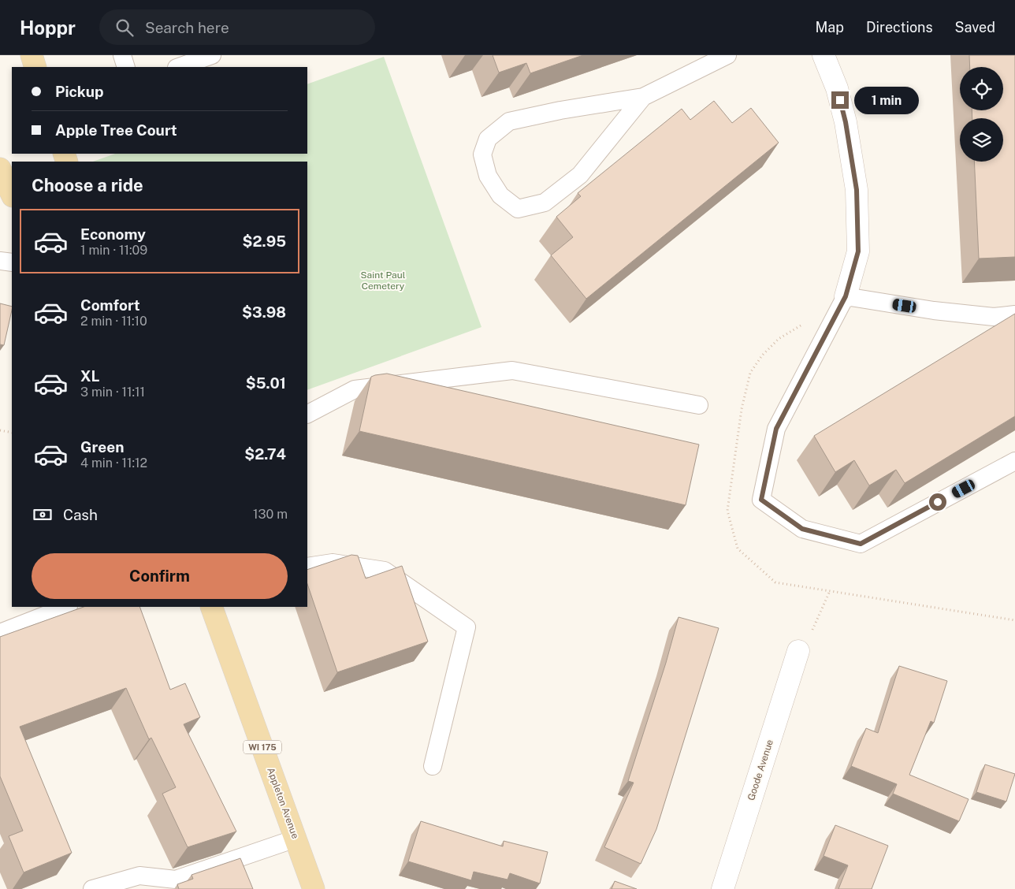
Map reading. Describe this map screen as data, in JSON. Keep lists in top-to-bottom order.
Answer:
{
  "streets": {
    "main road": ["WI 175", "Appleton Avenue"],
    "street": ["Goode Avenue"]
  },
  "parks": ["Saint Paul Cemetery"],
  "page": {
    "header": "Hoppr",
    "search": "Search here",
    "nav": ["Map", "Directions", "Saved"],
    "banner": ["Pickup", "Apple Tree Court"],
    "bubble": "1 min",
    "heading": "Choose a ride",
    "list": [
      {
        "name": "Economy",
        "note": "1 min · 11:09",
        "value": "$2.95"
      },
      {
        "name": "Comfort",
        "note": "2 min · 11:10",
        "value": "$3.98"
      },
      {
        "name": "XL",
        "note": "3 min · 11:11",
        "value": "$5.01"
      },
      {
        "name": "Green",
        "note": "4 min · 11:12",
        "value": "$2.74"
      }
    ],
    "pay": ["Cash", "130 m"],
    "buttons": "Confirm"
  }
}
